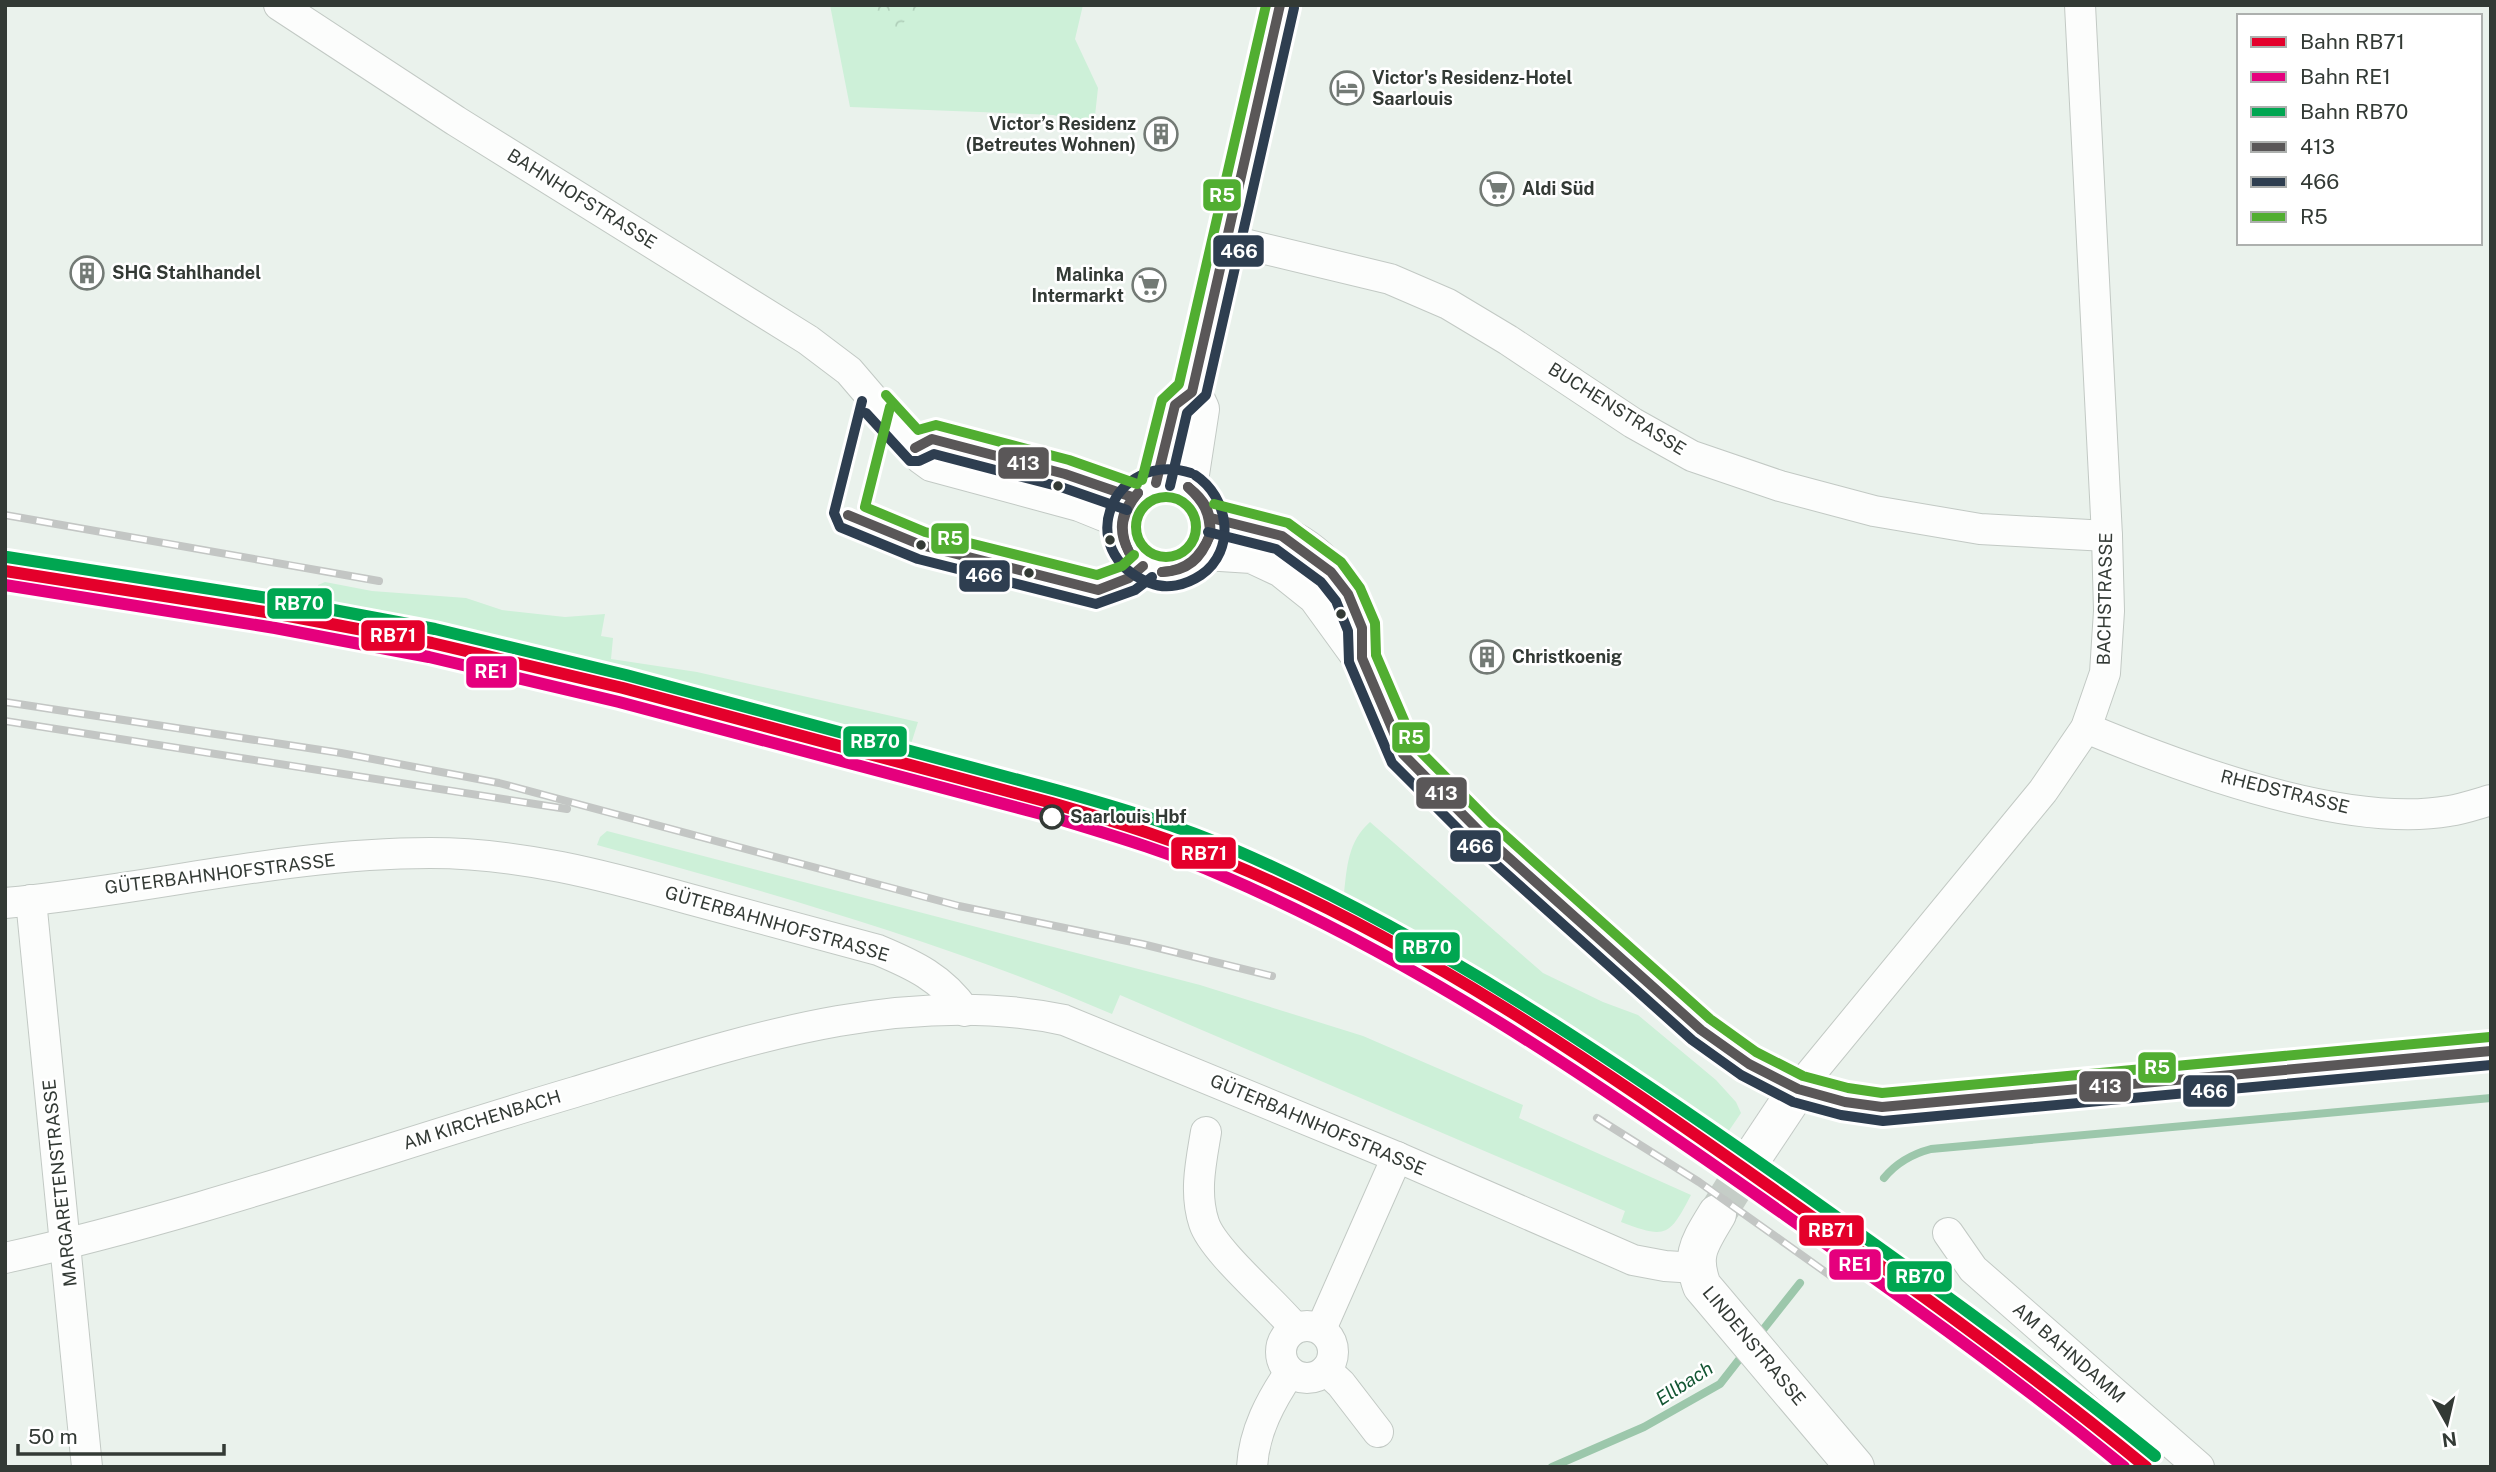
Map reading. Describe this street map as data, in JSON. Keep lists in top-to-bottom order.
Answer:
{
  "streets": {
    "street": [
      "BAHNHOFSTRASSE",
      "BUCHENSTRASSE",
      "BACHSTRASSE",
      "RHEDSTRASSE",
      "GÜTERBAHNHOFSTRASSE",
      "AM KIRCHENBACH",
      "MARGARETENSTRASSE",
      "LINDENSTRASSE",
      "AM BAHNDAMM"
    ]
  },
  "crossings": [
    ["BUCHENSTRASSE", "BACHSTRASSE"],
    ["BACHSTRASSE", "RHEDSTRASSE"],
    ["GÜTERBAHNHOFSTRASSE", "AM KIRCHENBACH"],
    ["GÜTERBAHNHOFSTRASSE", "MARGARETENSTRASSE"],
    ["GÜTERBAHNHOFSTRASSE", "LINDENSTRASSE"],
    ["AM KIRCHENBACH", "MARGARETENSTRASSE"]
  ],
  "water": ["Ellbach"],
  "places": {
    "hotel": ["Victor's Residenz-Hotel Saarlouis"],
    "building": ["Victor’s Residenz (Betreutes Wohnen)", "SHG Stahlhandel", "Christkoenig"],
    "supermarket": ["Aldi Süd", "Malinka Intermarkt"],
    "other": ["Saarlouis Hbf"]
  },
  "lines": [
    "transit line 413",
    "transit line R5",
    "transit line 466",
    "rail line RB70",
    "rail line RB71",
    "rail line RE1"
  ],
  "legend": [
    "Bahn RB71",
    "Bahn RE1",
    "Bahn RB70",
    "413",
    "466",
    "R5"
  ],
  "scale_bar": "50 m",
  "north": "bottom"
}
